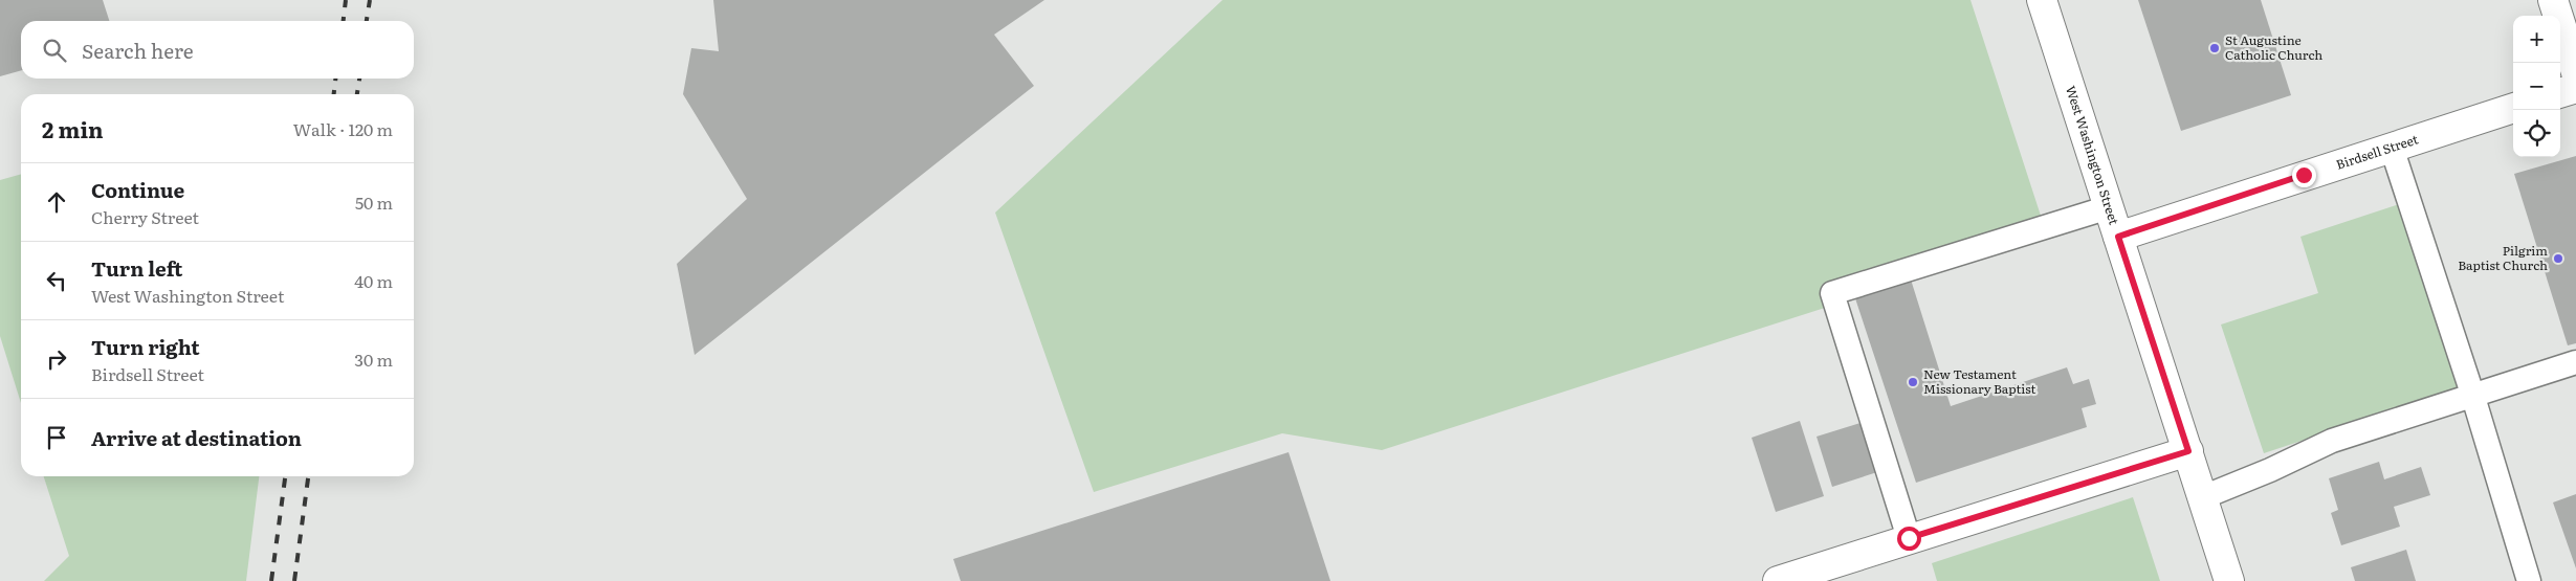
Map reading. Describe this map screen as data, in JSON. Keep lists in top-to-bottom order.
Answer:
{
  "streets": {
    "street": ["Birdsell Street", "West Washington Street"]
  },
  "crossings": [
    ["Birdsell Street", "West Washington Street"]
  ],
  "places": ["St Augustine Catholic Church", "Pilgrim Baptist Church", "New Testament Missionary Baptist"],
  "page": {
    "map_buttons": ["+", "−"],
    "search": "Search here",
    "heading": ["2 min", "Walk · 120 m"],
    "list": [
      ["Continue", "Cherry Street", "50 m"],
      ["Turn left", "West Washington Street", "40 m"],
      ["Turn right", "Birdsell Street", "30 m"],
      "Arrive at destination"
    ]
  }
}
